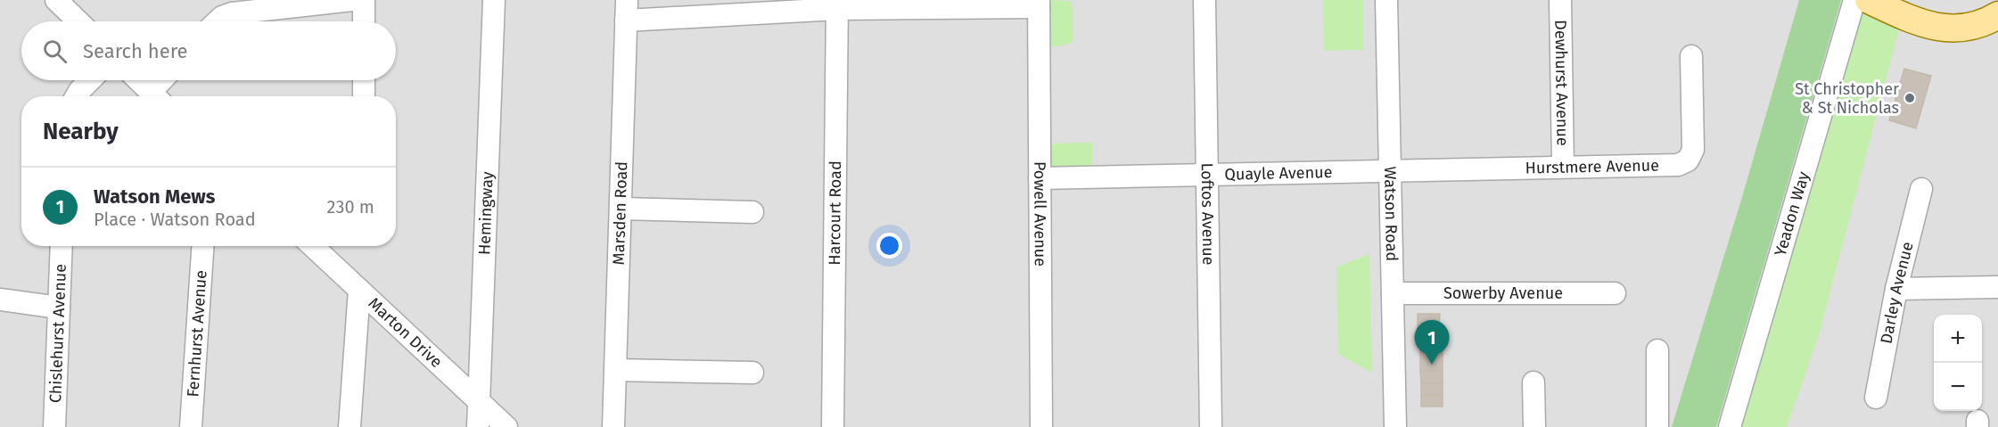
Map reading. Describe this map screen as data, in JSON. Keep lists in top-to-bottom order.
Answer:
{
  "streets": {
    "street": [
      "Dewhurst Avenue",
      "Hurstmere Avenue",
      "Quayle Avenue",
      "Watson Road",
      "Hemingway",
      "Marsden Road",
      "Harcourt Road",
      "Powell Avenue",
      "Loftos Avenue",
      "Yeadon Way",
      "Sowerby Avenue",
      "Darley Avenue",
      "Chislehurst Avenue",
      "Fernhurst Avenue",
      "Marton Drive"
    ]
  },
  "crossings": [
    ["Dewhurst Avenue", "Hurstmere Avenue"],
    ["Hurstmere Avenue", "Quayle Avenue"],
    ["Hurstmere Avenue", "Watson Road"],
    ["Quayle Avenue", "Watson Road"],
    ["Quayle Avenue", "Powell Avenue"],
    ["Quayle Avenue", "Loftos Avenue"],
    ["Watson Road", "Sowerby Avenue"],
    ["Hemingway", "Marton Drive"]
  ],
  "places": ["St Christopher & St Nicholas"],
  "page": {
    "search": "Search here",
    "heading": "Nearby",
    "list": [
      {
        "mark": "1",
        "name": "Watson Mews",
        "note": "Place · Watson Road",
        "value": "230 m"
      }
    ],
    "map_buttons": ["+", "−"],
    "pins": "1"
  }
}
